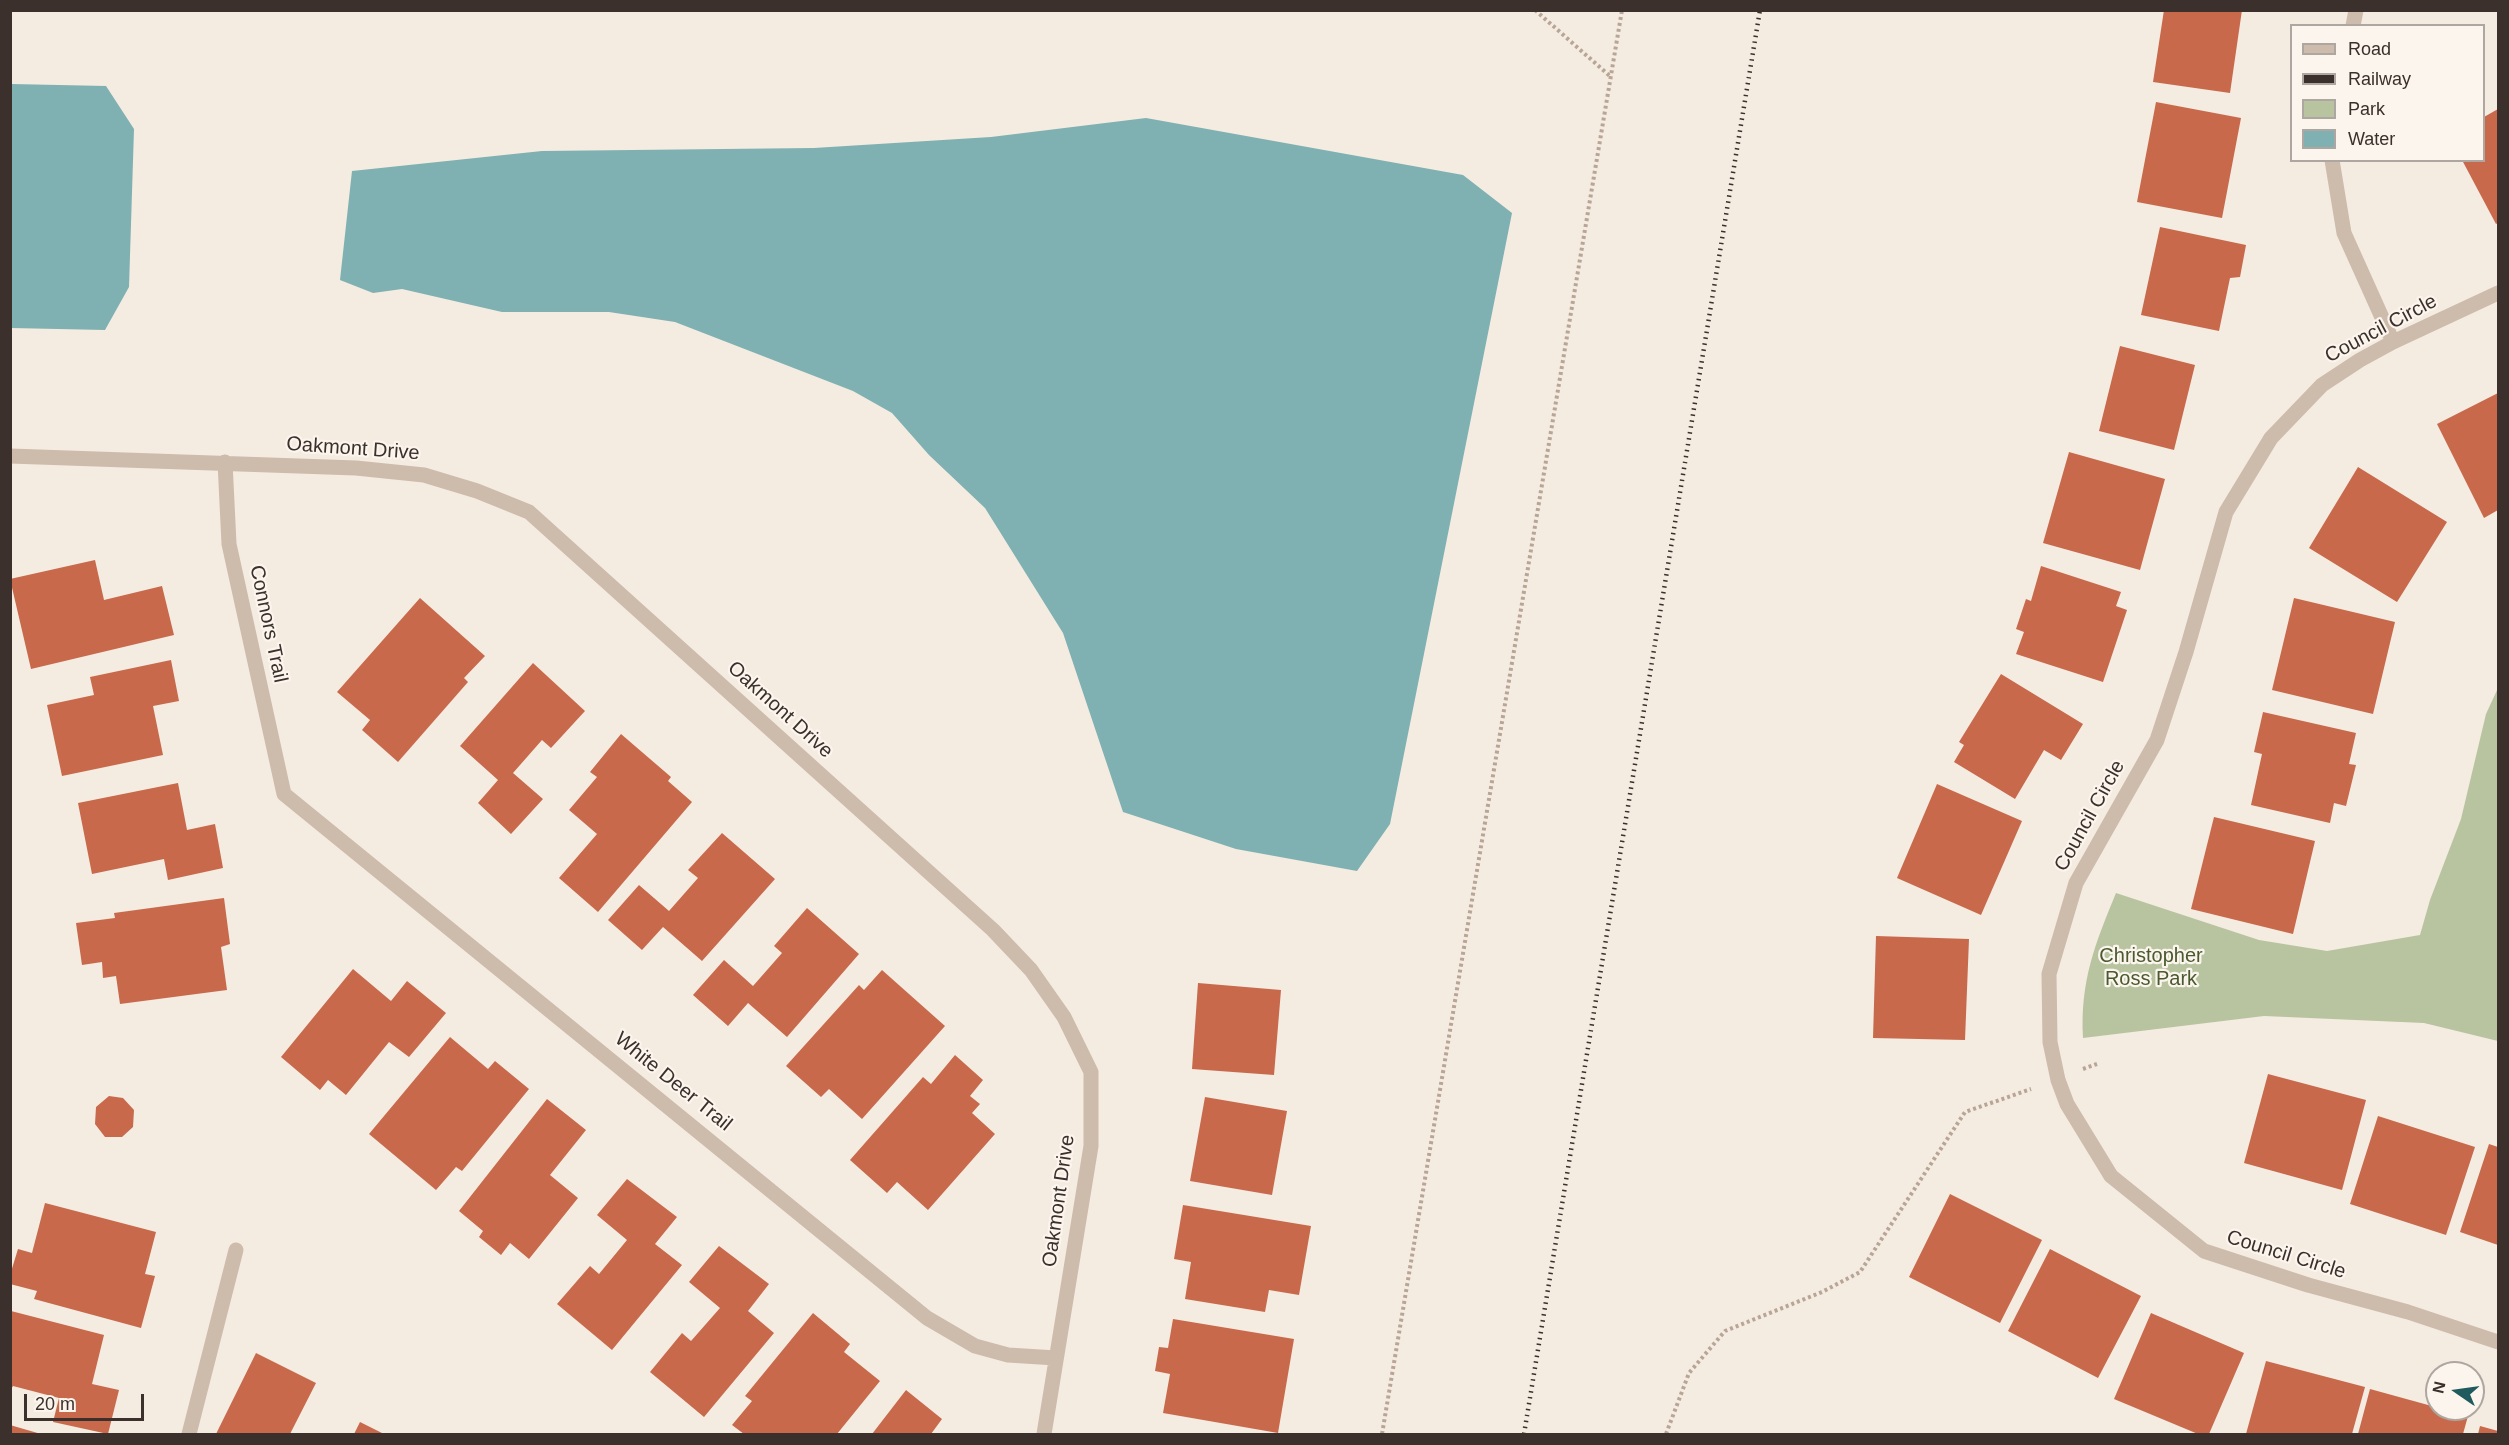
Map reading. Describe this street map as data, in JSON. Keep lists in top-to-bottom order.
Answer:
{
  "streets": {
    "street": [
      "Council Circle",
      "Oakmont Drive",
      "Connors Trail",
      "White Deer Trail"
    ]
  },
  "crossings": [
    ["Oakmont Drive", "Connors Trail"],
    ["Oakmont Drive", "White Deer Trail"],
    ["Connors Trail", "White Deer Trail"]
  ],
  "parks": ["Christopher Ross Park"],
  "legend": [
    "Road",
    "Railway",
    "Park",
    "Water"
  ],
  "scale_bar": "20 m",
  "north": "left"
}
